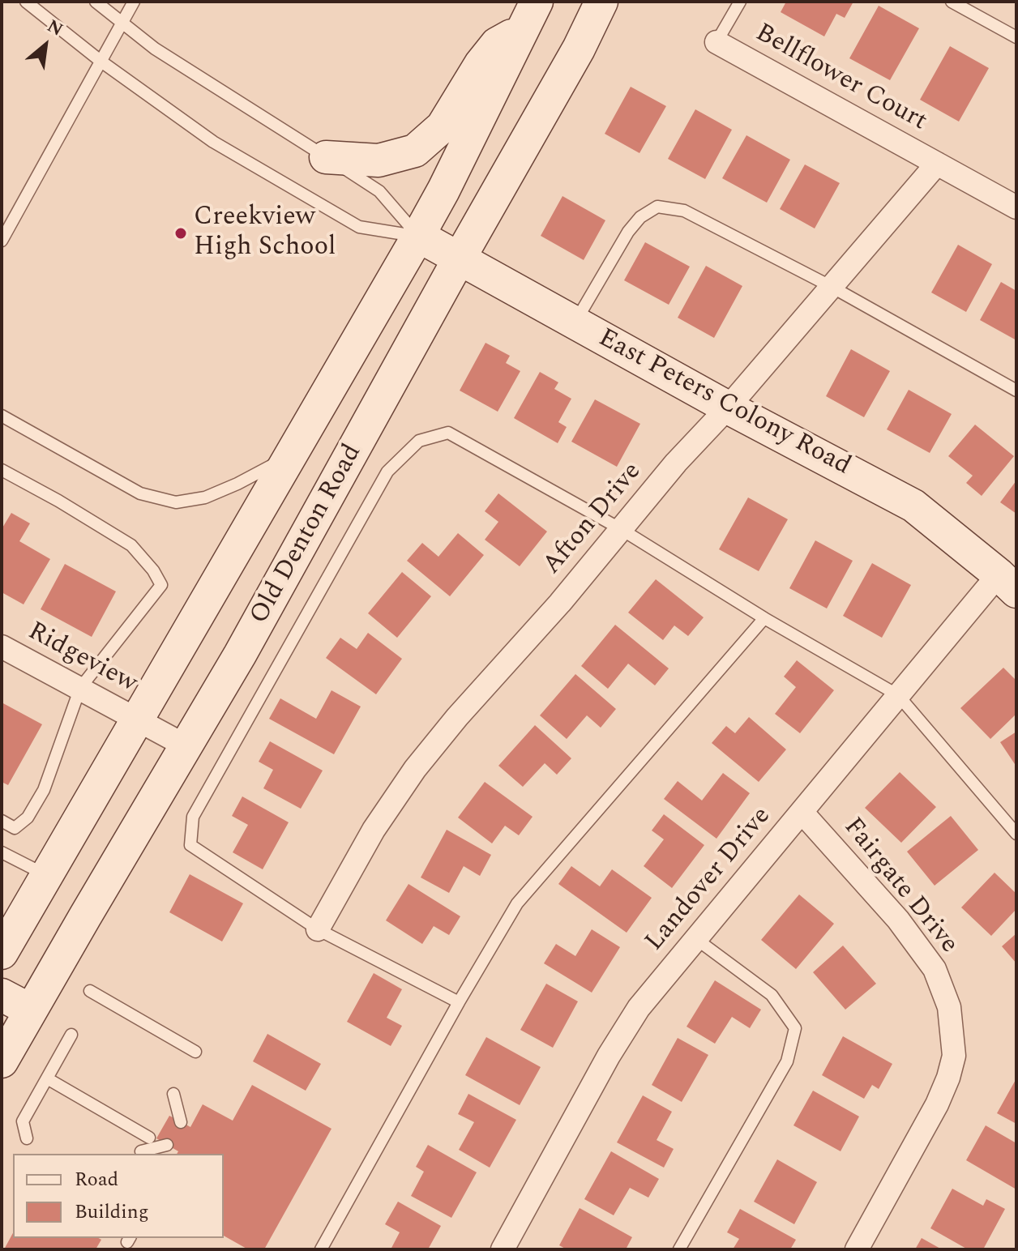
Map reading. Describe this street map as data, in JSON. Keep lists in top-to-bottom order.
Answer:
{
  "streets": {
    "main road": ["East Peters Colony Road", "Old Denton Road"],
    "street": [
      "Bellflower Court",
      "Afton Drive",
      "Ridgeview",
      "Landover Drive",
      "Fairgate Drive"
    ]
  },
  "crossings": [
    ["Bellflower Court", "Afton Drive"],
    ["East Peters Colony Road", "Afton Drive"],
    ["East Peters Colony Road", "Old Denton Road"],
    ["East Peters Colony Road", "Landover Drive"],
    ["Old Denton Road", "Ridgeview"],
    ["Landover Drive", "Fairgate Drive"]
  ],
  "places": ["Creekview High School"],
  "legend": ["Road", "Building"],
  "north": "top right"
}
